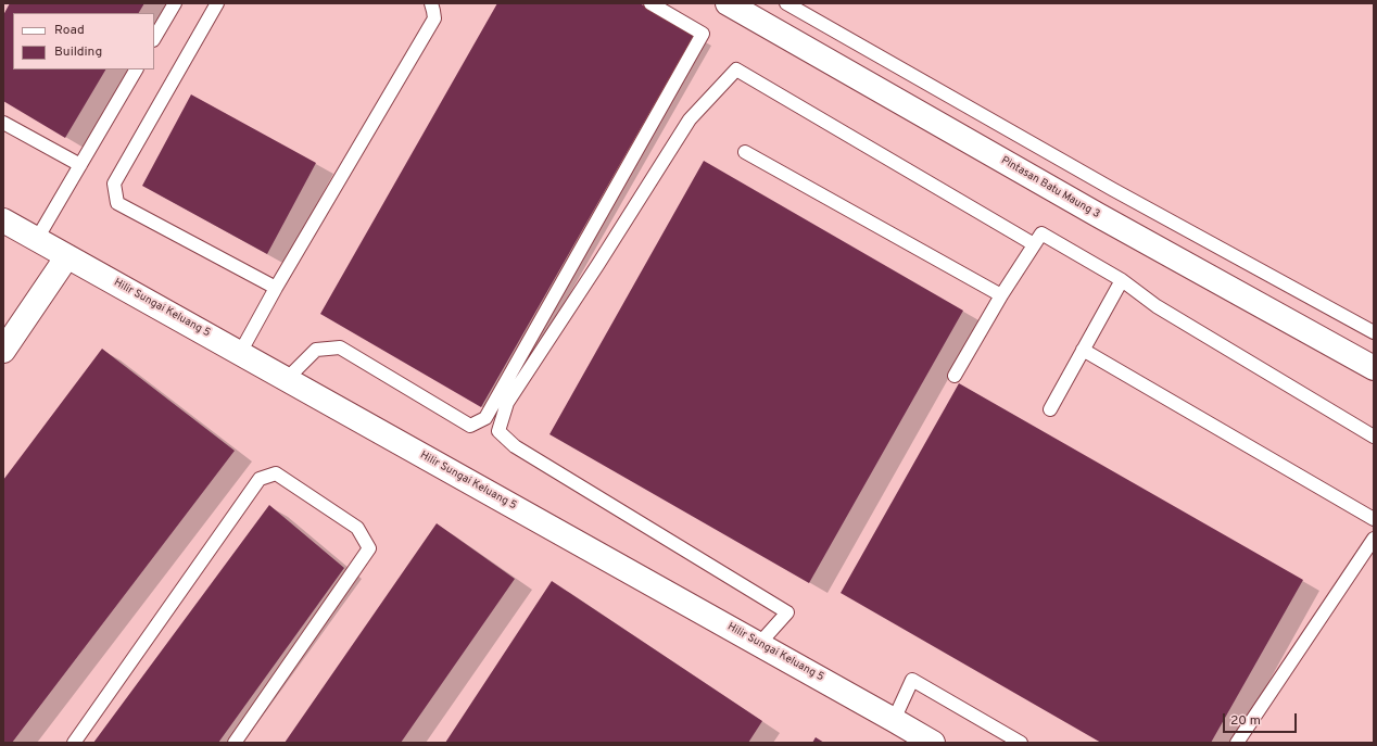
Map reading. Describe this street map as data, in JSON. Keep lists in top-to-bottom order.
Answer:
{
  "streets": {
    "street": ["Pintasan Batu Maung 3", "Hilir Sungai Keluang 5"]
  },
  "legend": ["Road", "Building"],
  "scale_bar": "20 m"
}
